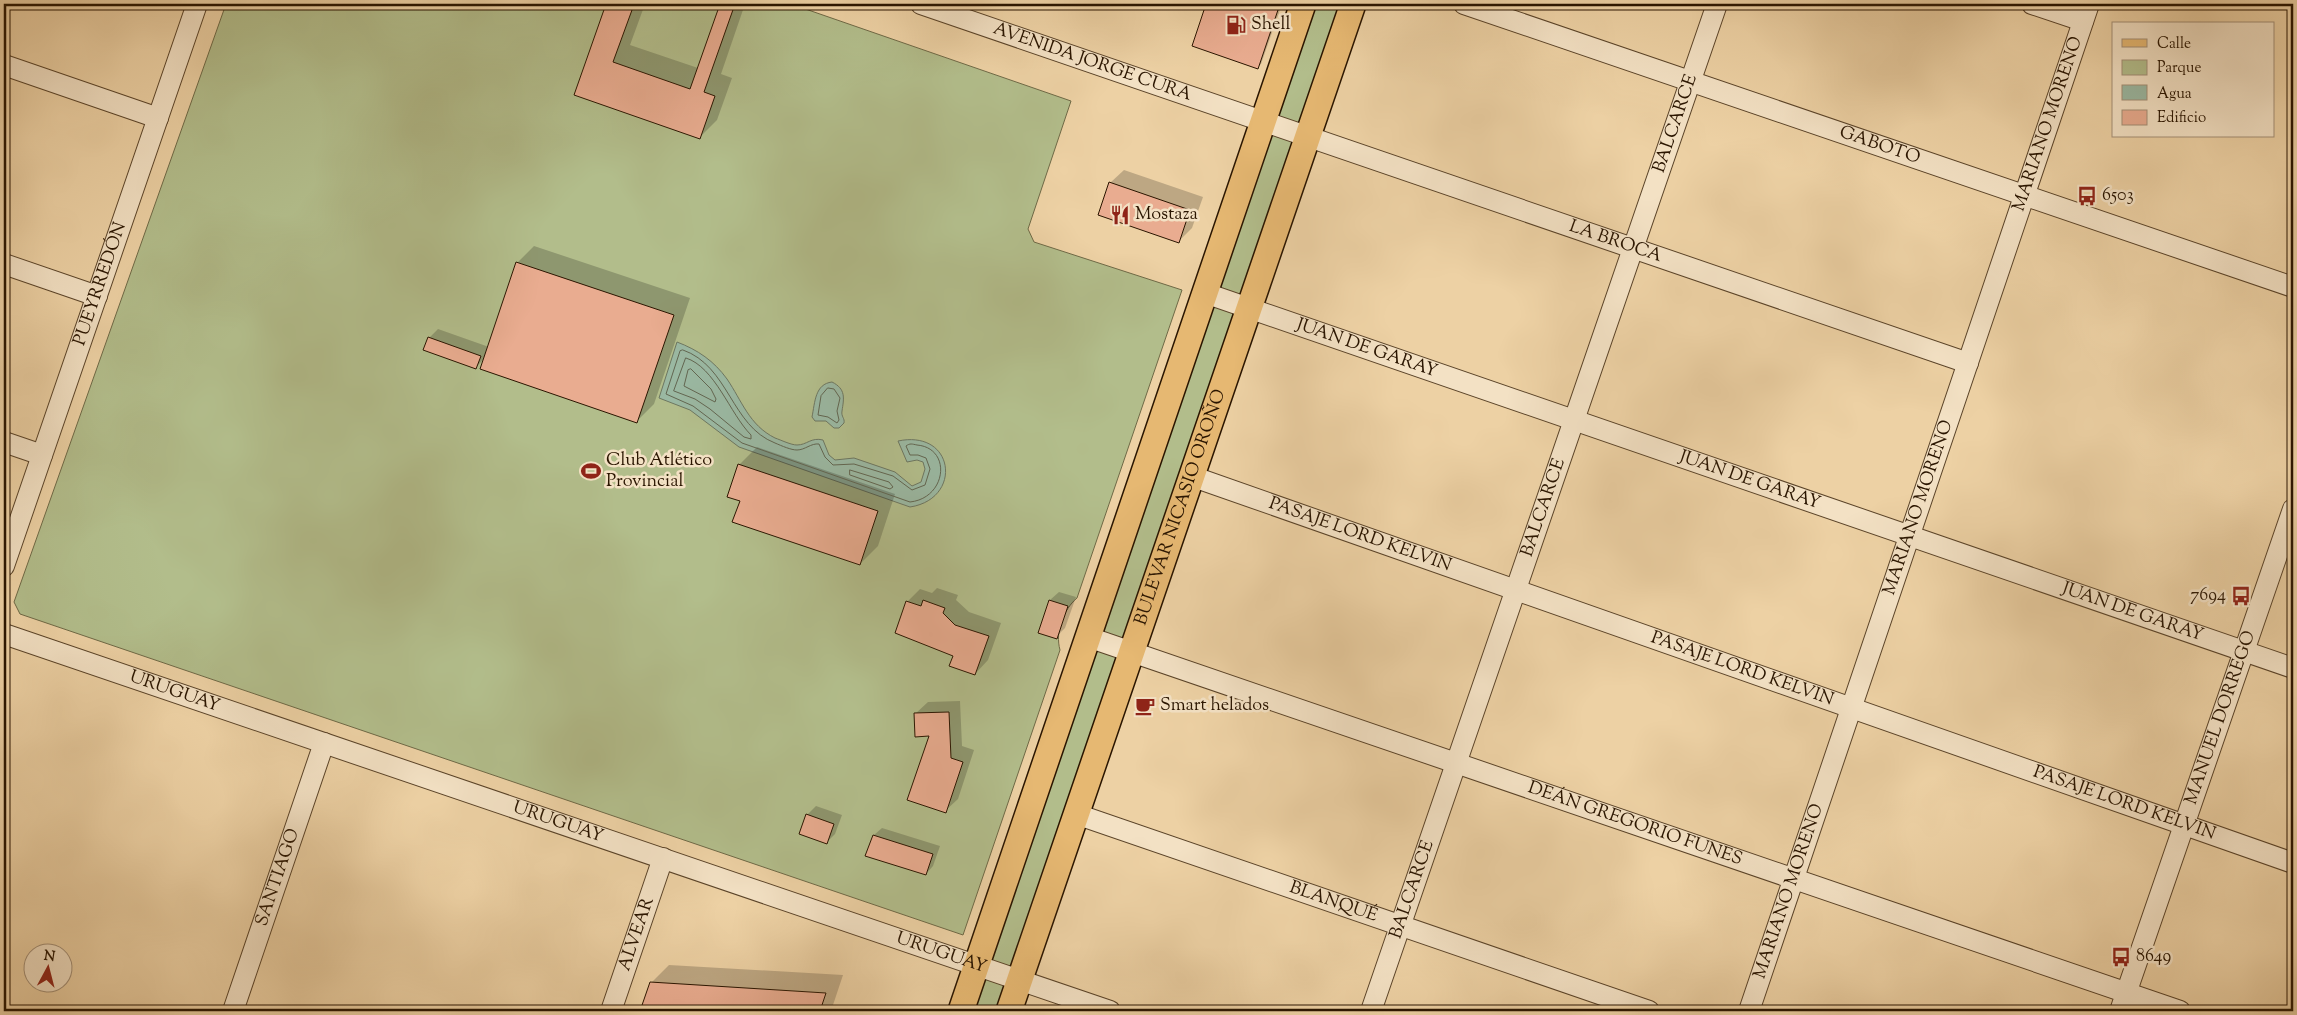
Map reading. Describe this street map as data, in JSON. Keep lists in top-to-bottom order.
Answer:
{
  "streets": {
    "main road": ["BULEVAR NICASIO OROÑO"],
    "street": [
      "AVENIDA JORGE CURA",
      "MARIANO MORENO",
      "BALCARCE",
      "GABOTO",
      "LA BROCA",
      "PUEYRREDÓN",
      "JUAN DE GARAY",
      "PASAJE LORD KELVIN",
      "URUGUAY",
      "MANUEL DORREGO",
      "DEÁN GREGORIO FUNES",
      "SANTIAGO",
      "BLANQUÉ",
      "ALVEAR"
    ]
  },
  "crossings": [
    ["AVENIDA JORGE CURA", "LA BROCA"],
    ["MARIANO MORENO", "GABOTO"],
    ["MARIANO MORENO", "LA BROCA"],
    ["MARIANO MORENO", "JUAN DE GARAY"],
    ["MARIANO MORENO", "PASAJE LORD KELVIN"],
    ["MARIANO MORENO", "DEÁN GREGORIO FUNES"],
    ["BALCARCE", "GABOTO"],
    ["BALCARCE", "LA BROCA"],
    ["BALCARCE", "JUAN DE GARAY"],
    ["BALCARCE", "PASAJE LORD KELVIN"],
    ["BALCARCE", "DEÁN GREGORIO FUNES"],
    ["BALCARCE", "BLANQUÉ"],
    ["LA BROCA", "BULEVAR NICASIO OROÑO"],
    ["JUAN DE GARAY", "BULEVAR NICASIO OROÑO"],
    ["JUAN DE GARAY", "MANUEL DORREGO"],
    ["BULEVAR NICASIO OROÑO", "PASAJE LORD KELVIN"],
    ["BULEVAR NICASIO OROÑO", "URUGUAY"],
    ["BULEVAR NICASIO OROÑO", "DEÁN GREGORIO FUNES"],
    ["BULEVAR NICASIO OROÑO", "BLANQUÉ"],
    ["PASAJE LORD KELVIN", "MANUEL DORREGO"],
    ["URUGUAY", "SANTIAGO"],
    ["URUGUAY", "ALVEAR"],
    ["MANUEL DORREGO", "DEÁN GREGORIO FUNES"]
  ],
  "places": {
    "fuel station": ["Shell"],
    "bus stop": ["6503", "7694", "8649"],
    "restaurant": ["Mostaza"],
    "sports": ["Club Atlético Provincial"],
    "cafe": ["Smart helados"]
  },
  "legend": [
    "Calle",
    "Parque",
    "Agua",
    "Edificio"
  ],
  "north": "top"
}
